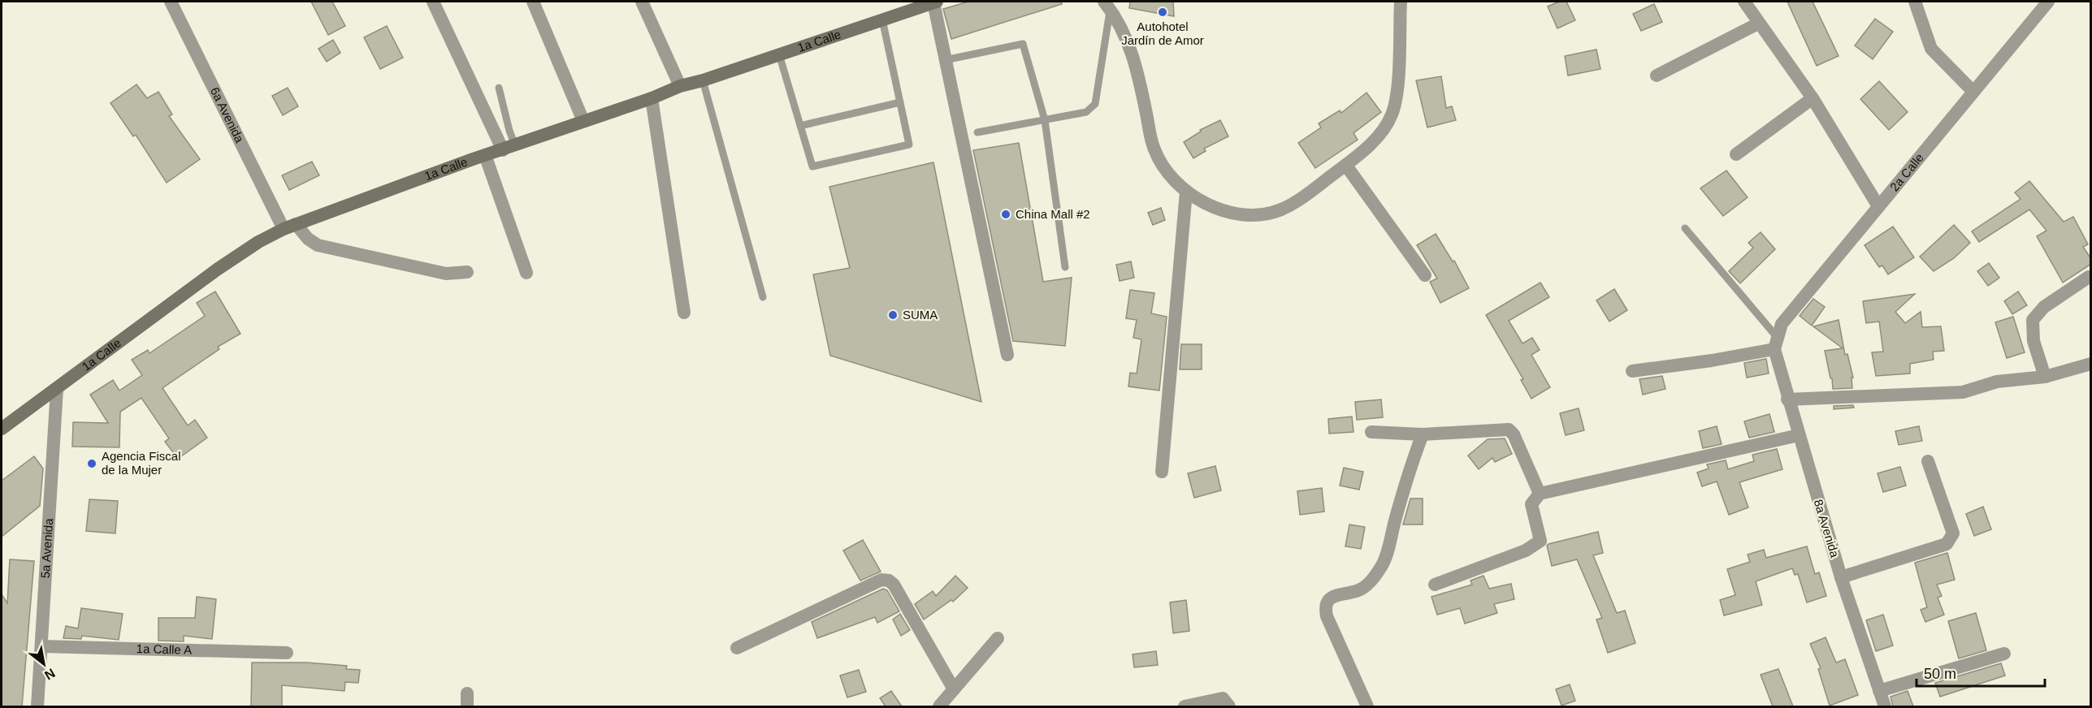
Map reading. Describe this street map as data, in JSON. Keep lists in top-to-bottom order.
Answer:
{
  "streets": {
    "main road": ["1a Calle"],
    "street": [
      "6a Avenida",
      "2a Calle",
      "8a Avenida",
      "5a Avenida",
      "1a Calle A"
    ]
  },
  "crossings": [
    ["1a Calle", "6a Avenida"],
    ["1a Calle", "5a Avenida"],
    ["2a Calle", "8a Avenida"],
    ["5a Avenida", "1a Calle A"]
  ],
  "places": [
    "Autohotel Jardín de Amor",
    "China Mall #2",
    "SUMA",
    "Agencia Fiscal de la Mujer"
  ],
  "scale_bar": "50 m",
  "north": "bottom right"
}
